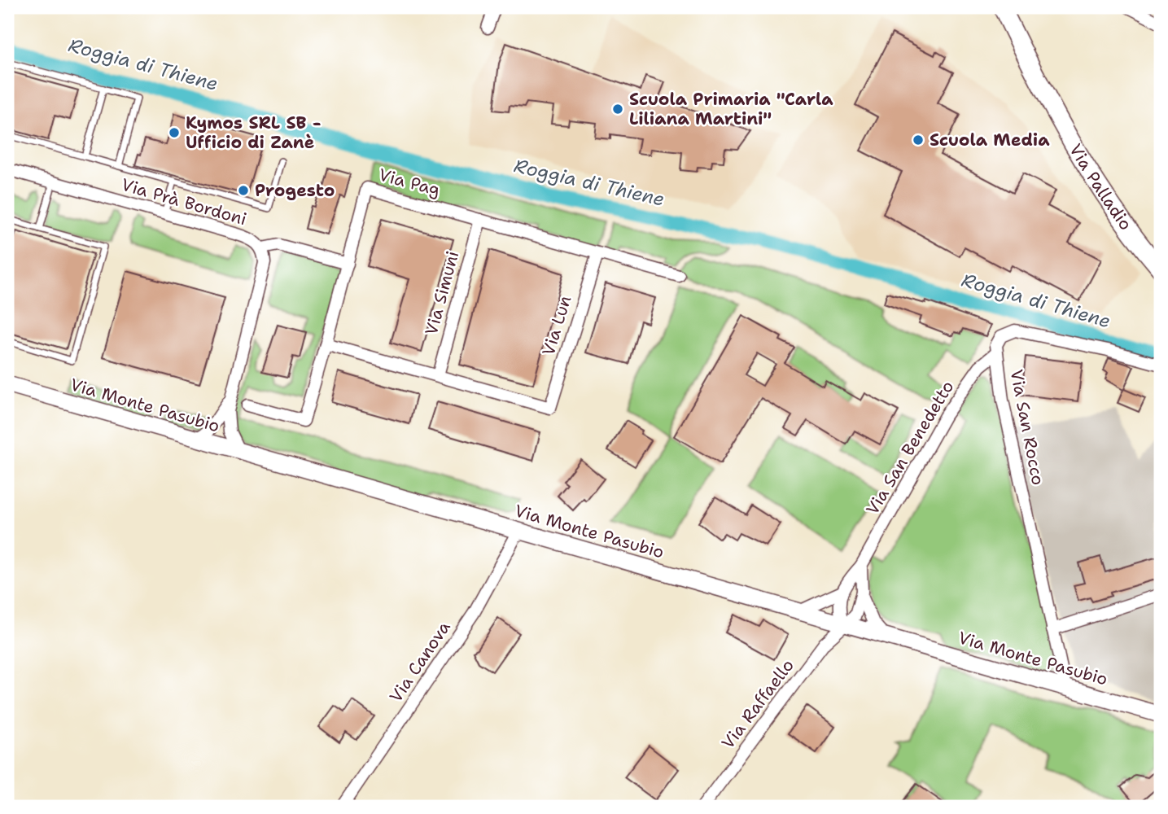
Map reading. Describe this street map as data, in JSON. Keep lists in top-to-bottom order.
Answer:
{
  "streets": {
    "main road": ["Via Palladio", "Via Monte Pasubio"],
    "street": [
      "Via Pag",
      "Via Prà Bordoni",
      "Via Simuni",
      "Via Lun",
      "Via San Rocco",
      "Via San Benedetto",
      "Via Canova",
      "Via Raffaello"
    ]
  },
  "crossings": [
    ["Via Pag", "Via Simuni"],
    ["Via Pag", "Via Lun"],
    ["Via Simuni", "Via Lun"],
    ["Via Monte Pasubio", "Via San Rocco"],
    ["Via Monte Pasubio", "Via Canova"],
    ["Via Monte Pasubio", "Via Raffaello"],
    ["Via San Rocco", "Via San Benedetto"]
  ],
  "water": ["Roggia di Thiene"],
  "places": [
    "Scuola Primaria \"Carla Liliana Martini\"",
    "Kymos SRL SB - Ufficio di Zanè",
    "Scuola Media",
    "Progesto"
  ]
}
